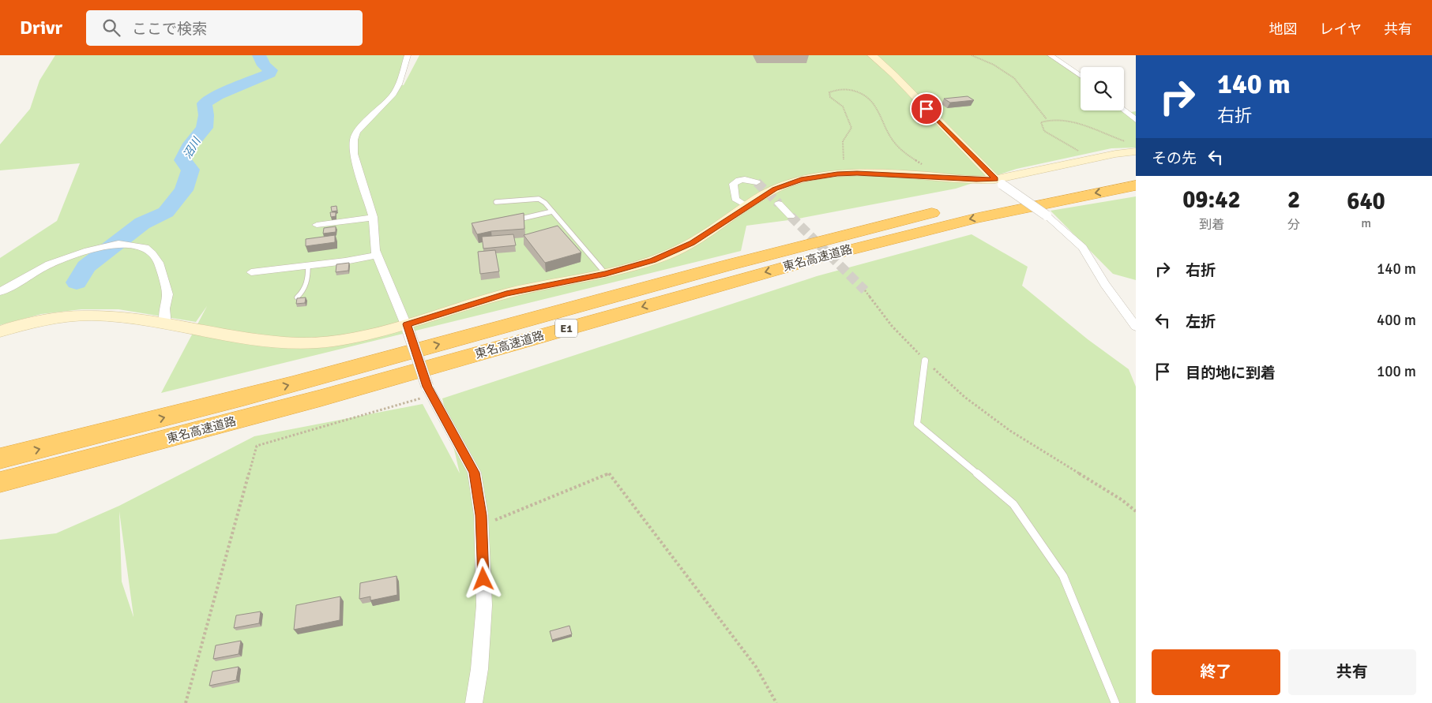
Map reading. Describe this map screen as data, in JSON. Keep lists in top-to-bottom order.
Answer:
{
  "streets": {
    "highway": ["東名高速道路", "E1"]
  },
  "water": ["沼川"],
  "page": {
    "header": "Drivr",
    "search": "ここで検索",
    "nav": ["地図", "レイヤ", "共有"],
    "turn": ["140 m", "右折"],
    "then": "その先",
    "eta": [
      "09:42",
      "到着",
      "2",
      "分",
      "640",
      "m"
    ],
    "list": [
      {
        "name": "右折",
        "value": "140 m"
      },
      {
        "name": "左折",
        "value": "400 m"
      },
      {
        "name": "目的地に到着",
        "value": "100 m"
      }
    ],
    "buttons": ["終了", "共有"]
  }
}
